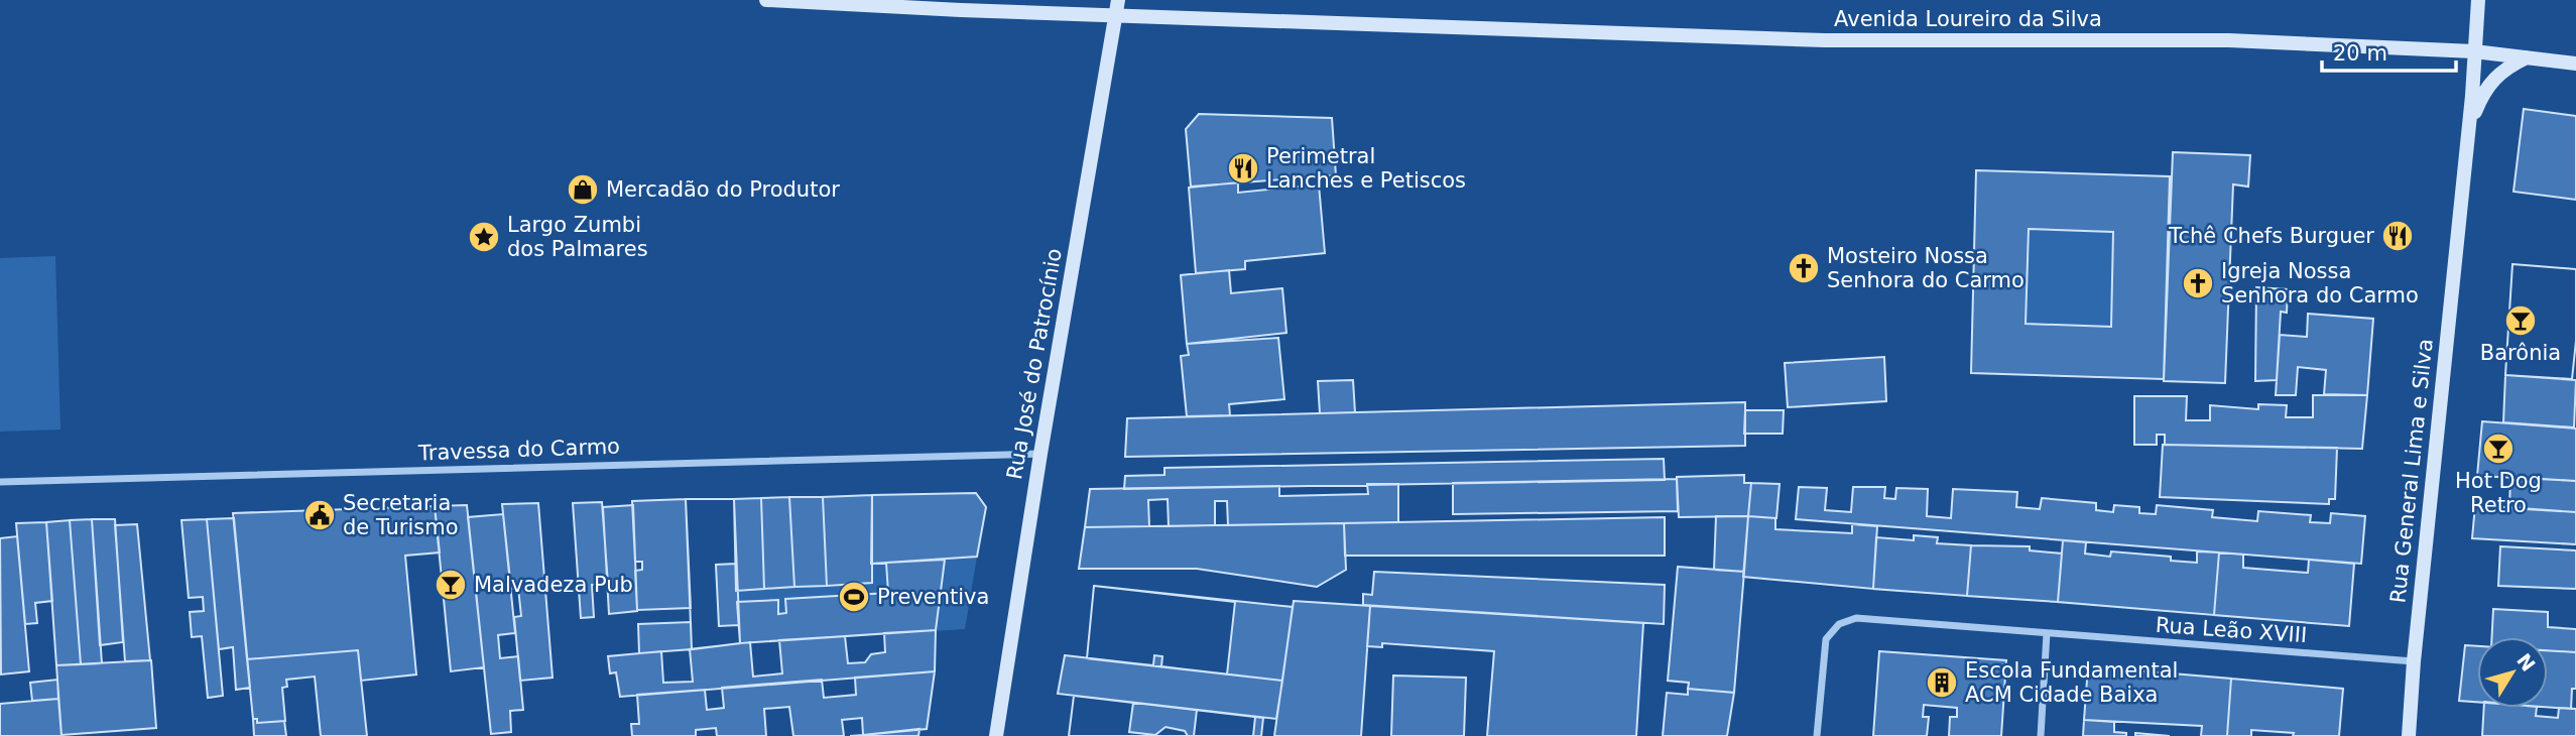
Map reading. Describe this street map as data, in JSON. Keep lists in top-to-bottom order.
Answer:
{
  "streets": {
    "main road": ["Avenida Loureiro da Silva", "Rua José do Patrocínio", "Rua General Lima e Silva"],
    "street": ["Travessa do Carmo", "Rua Leão XVIII"]
  },
  "crossings": [
    ["Avenida Loureiro da Silva", "Rua José do Patrocínio"],
    ["Avenida Loureiro da Silva", "Rua General Lima e Silva"],
    ["Rua José do Patrocínio", "Travessa do Carmo"],
    ["Rua General Lima e Silva", "Rua Leão XVIII"]
  ],
  "places": {
    "restaurant": ["Perimetral Lanches e Petiscos", "Tchê Chefs Burguer"],
    "shop": ["Mercadão do Produtor"],
    "place": ["Largo Zumbi dos Palmares"],
    "church": ["Mosteiro Nossa Senhora do Carmo", "Igreja Nossa Senhora do Carmo"],
    "bar": ["Barônia", "Hot Dog Retro", "Malvadeza Pub"],
    "public building": ["Secretaria de Turismo"],
    "sports": ["Preventiva"],
    "building": ["Escola Fundamental ACM Cidade Baixa"]
  },
  "scale_bar": "20 m",
  "north": "top right"
}
